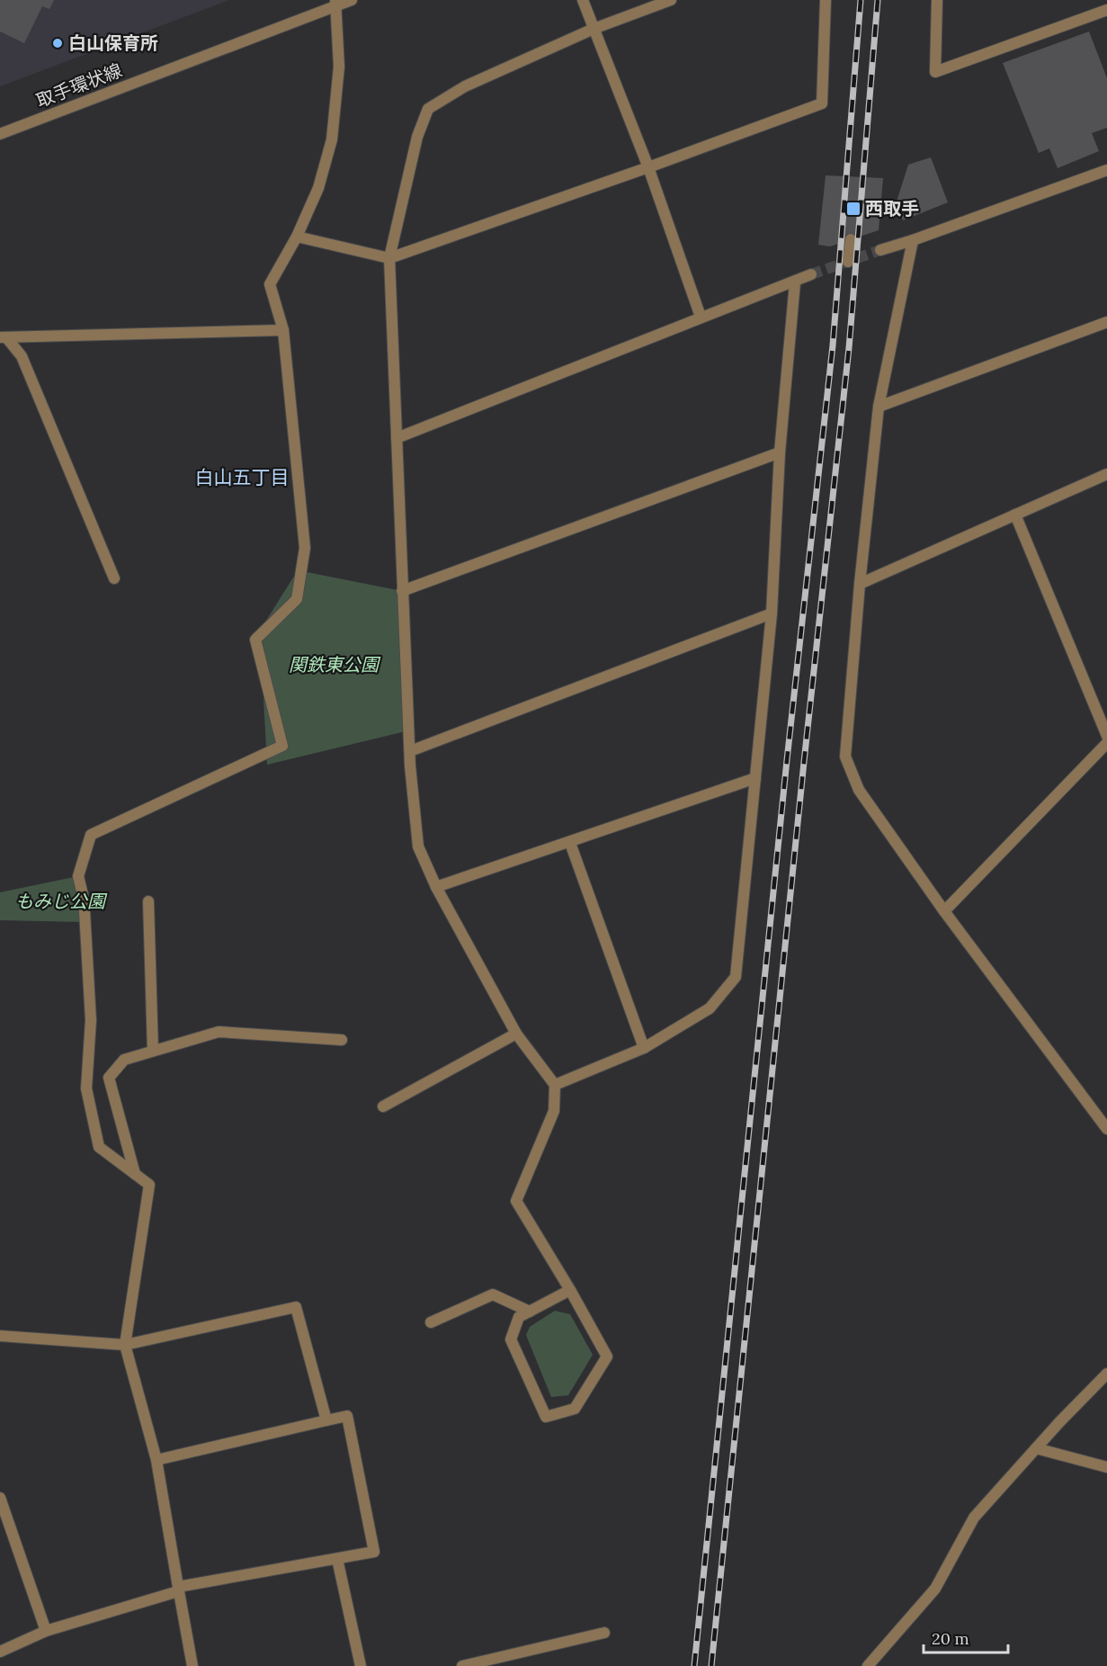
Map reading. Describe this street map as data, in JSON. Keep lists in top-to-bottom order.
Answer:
{
  "streets": {
    "street": ["取手環状線"]
  },
  "districts": ["白山五丁目"],
  "parks": ["関鉄東公園", "もみじ公園"],
  "places": {
    "other": ["白山保育所"],
    "transit": ["西取手"]
  },
  "scale_bar": "20 m"
}
